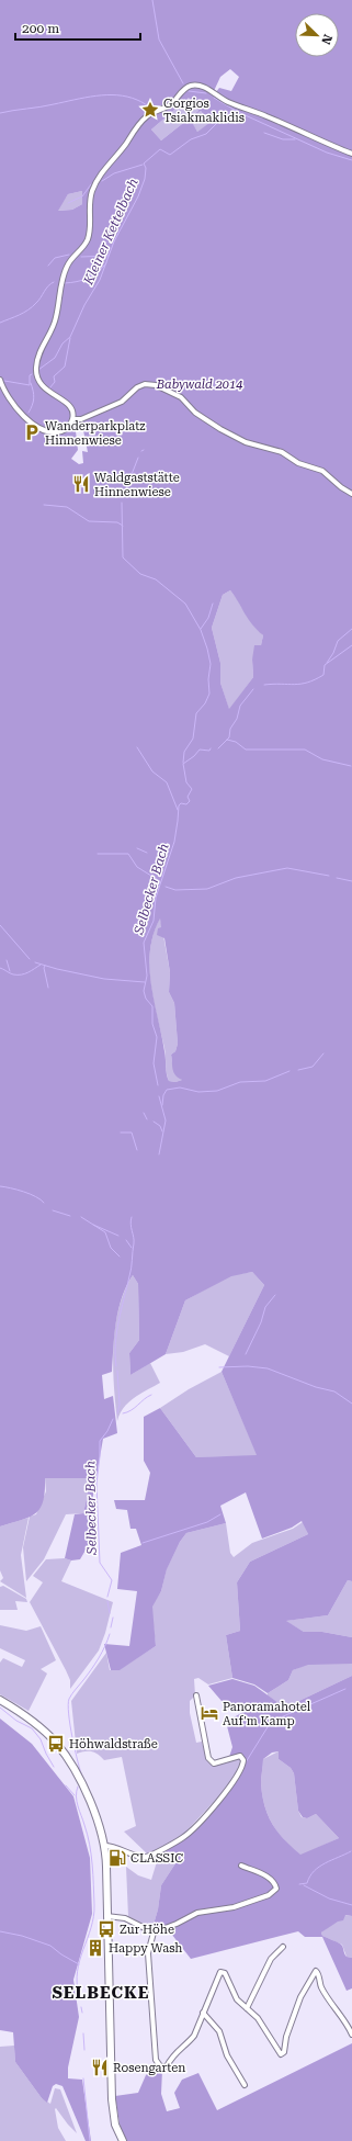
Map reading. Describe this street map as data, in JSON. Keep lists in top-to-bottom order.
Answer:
{
  "districts": ["SELBECKE"],
  "water": ["Kleiner Kettelbach", "Selbecker Bach"],
  "parks": ["Babywald 2014"],
  "places": {
    "place": ["Gorgios Tsiakmaklidis"],
    "parking": ["Wanderparkplatz Hinnenwiese"],
    "restaurant": ["Waldgaststätte Hinnenwiese", "Rosengarten"],
    "hotel": ["Panoramahotel Auf'm Kamp"],
    "bus stop": ["Höhwaldstraße", "Zur Höhe"],
    "fuel station": ["CLASSIC"],
    "building": ["Happy Wash"]
  },
  "scale_bar": "200 m",
  "north": "bottom right"
}
